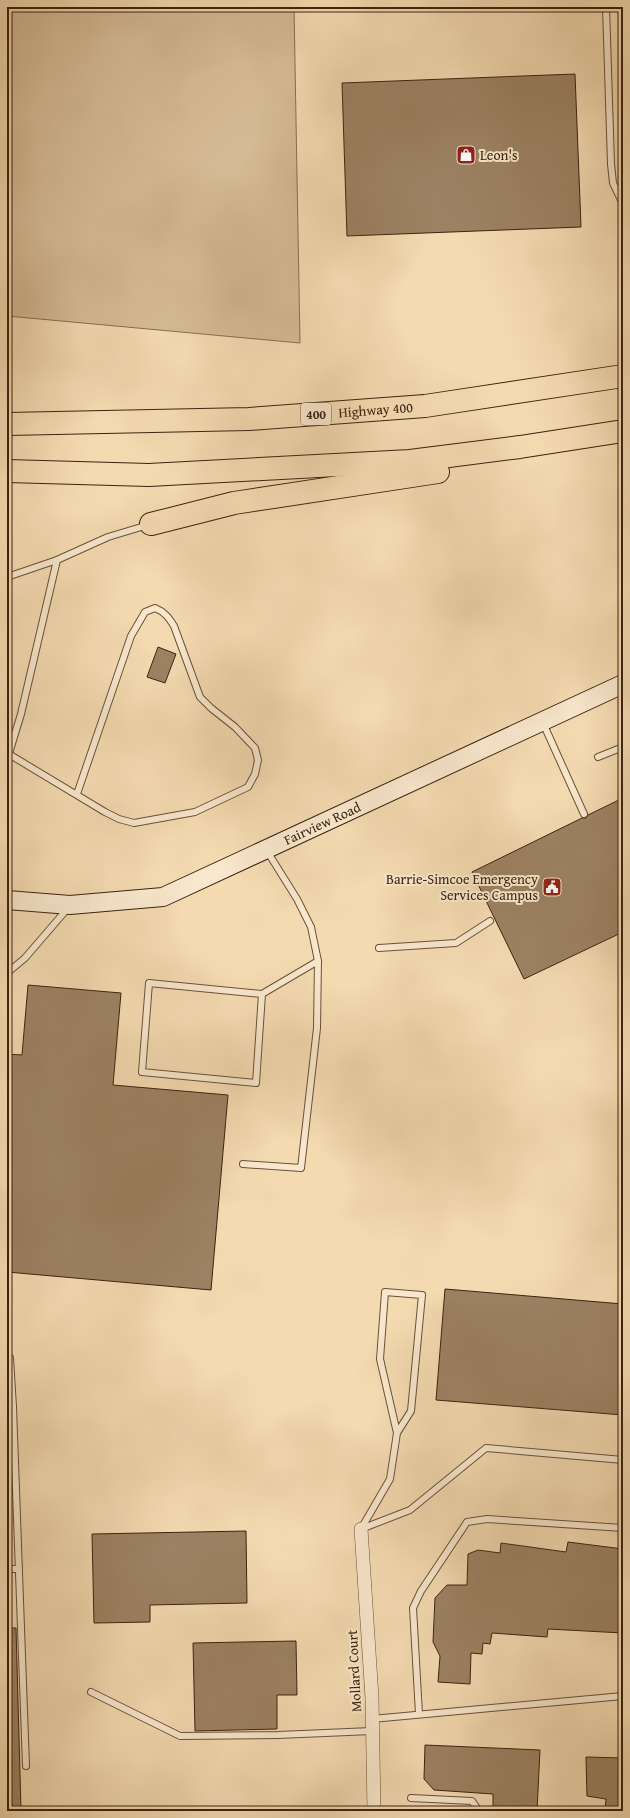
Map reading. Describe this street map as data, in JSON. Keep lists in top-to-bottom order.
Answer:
{
  "streets": {
    "highway": ["Highway 400", "400"],
    "street": ["Fairview Road", "Mollard Court"]
  },
  "places": {
    "shop": ["Leon's"],
    "public building": ["Barrie-Simcoe Emergency Services Campus"]
  }
}
